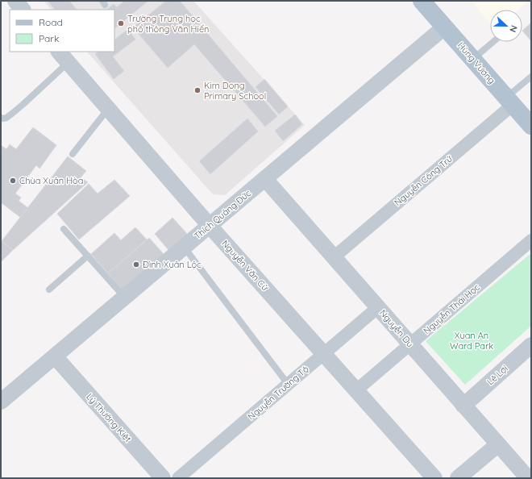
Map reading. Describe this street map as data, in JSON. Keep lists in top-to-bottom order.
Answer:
{
  "streets": {
    "main road": ["Hùng Vương"],
    "street": [
      "Nguyễn Công Trứ",
      "Thích Quảng Đức",
      "Nguyễn Văn Cừ",
      "Nguyễn Thái Học",
      "Nguyễn Du",
      "Lê Lợi",
      "Nguyễn Trường Tộ",
      "Lý Thường Kiệt"
    ]
  },
  "crossings": [
    ["Hùng Vương", "Nguyễn Công Trứ"],
    ["Hùng Vương", "Thích Quảng Đức"],
    ["Nguyễn Công Trứ", "Nguyễn Du"],
    ["Thích Quảng Đức", "Nguyễn Văn Cừ"],
    ["Thích Quảng Đức", "Nguyễn Du"],
    ["Thích Quảng Đức", "Lý Thường Kiệt"],
    ["Nguyễn Văn Cừ", "Nguyễn Thái Học"],
    ["Nguyễn Văn Cừ", "Nguyễn Trường Tộ"],
    ["Nguyễn Thái Học", "Nguyễn Du"],
    ["Nguyễn Du", "Lê Lợi"],
    ["Nguyễn Du", "Nguyễn Trường Tộ"]
  ],
  "parks": ["Xuan An Ward Park"],
  "places": [
    "Trường Trung học phổ thông Văn Hiến",
    "Kim Dong Primary School",
    "Chùa Xuân Hòa",
    "Đình Xuân Lộc"
  ],
  "legend": ["Road", "Park"],
  "north": "right"
}
